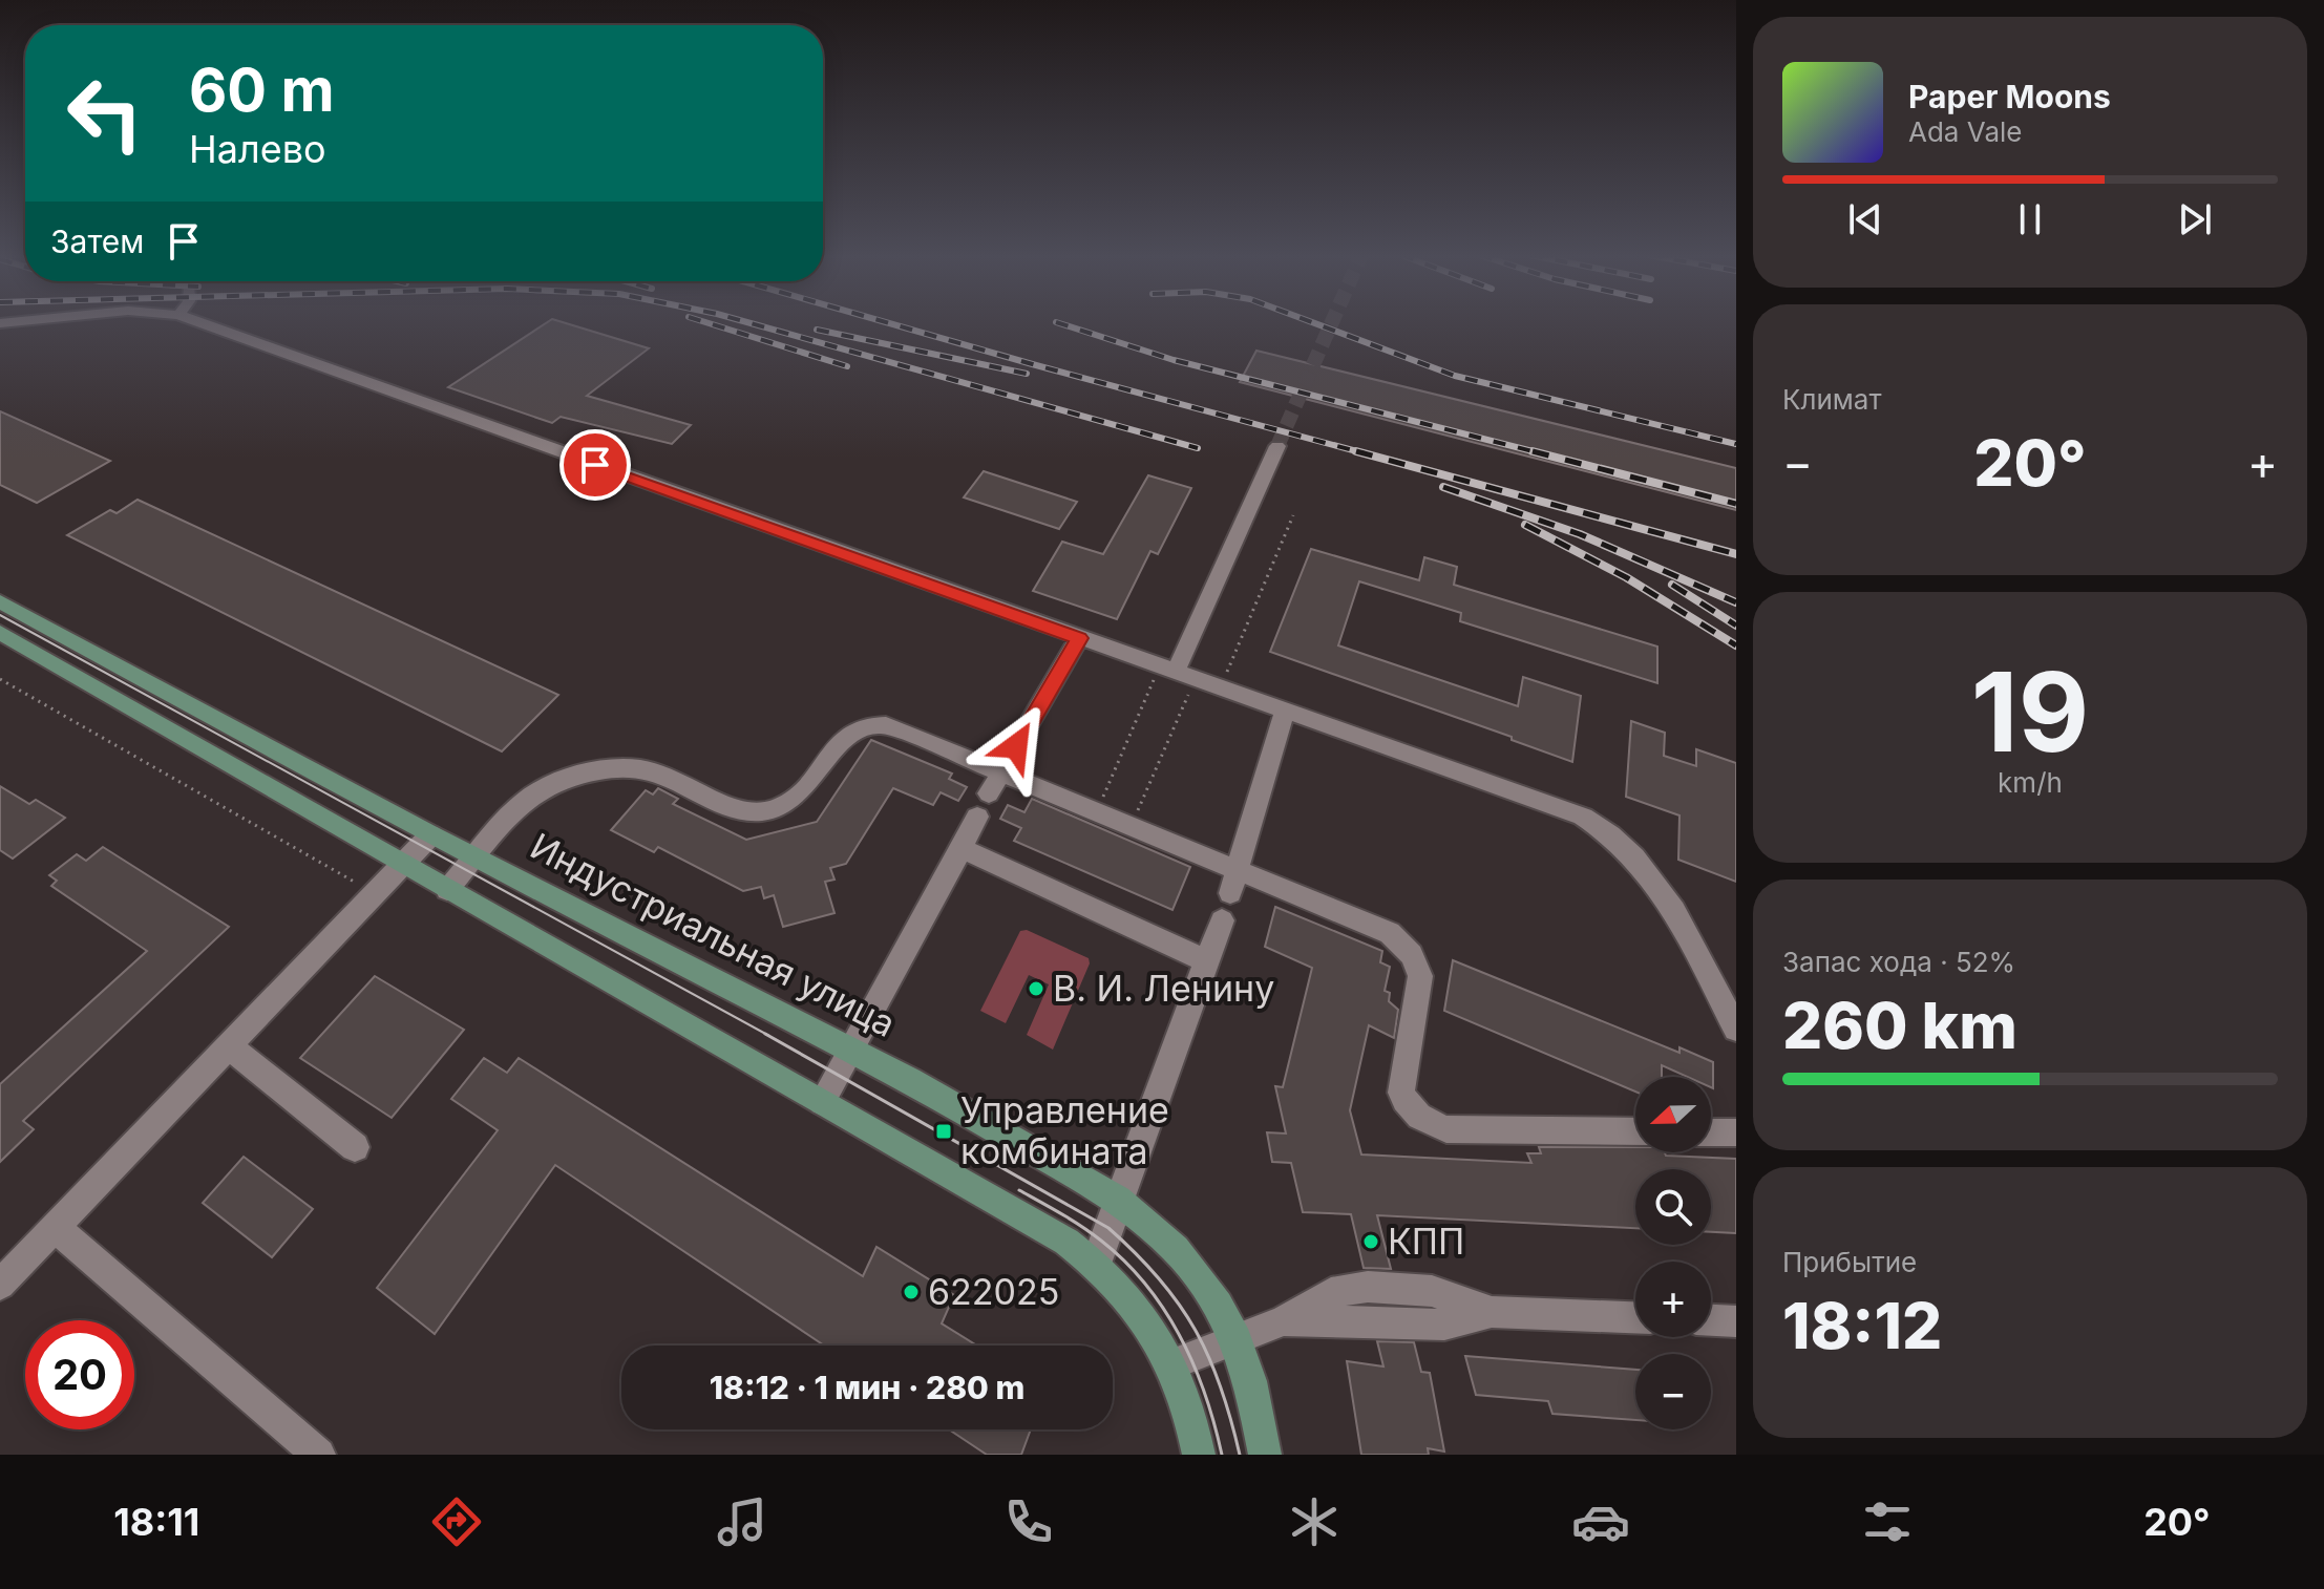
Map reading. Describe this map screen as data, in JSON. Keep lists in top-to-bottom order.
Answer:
{
  "streets": {
    "main road": ["Индустриальная улица"]
  },
  "places": {
    "other": ["В. И. Ленину", "КПП", "622025"],
    "transit": ["Управление комбината"]
  },
  "north": "left",
  "page": {
    "turn": ["60 m", "Налево"],
    "song": ["Paper Moons", "Ada Vale"],
    "then": "Затем",
    "tile": [
      "Климат",
      ["19", "km/h"],
      ["Запас хода · 52%", "260 km"],
      ["Прибытие", "18:12"]
    ],
    "heat": ["−", "20°", "+"],
    "map_buttons": ["+", "−"],
    "limit": "20",
    "trip": "18:12 · 1 мин · 280 m",
    "tabs": ["18:11", "20°"]
  }
}
